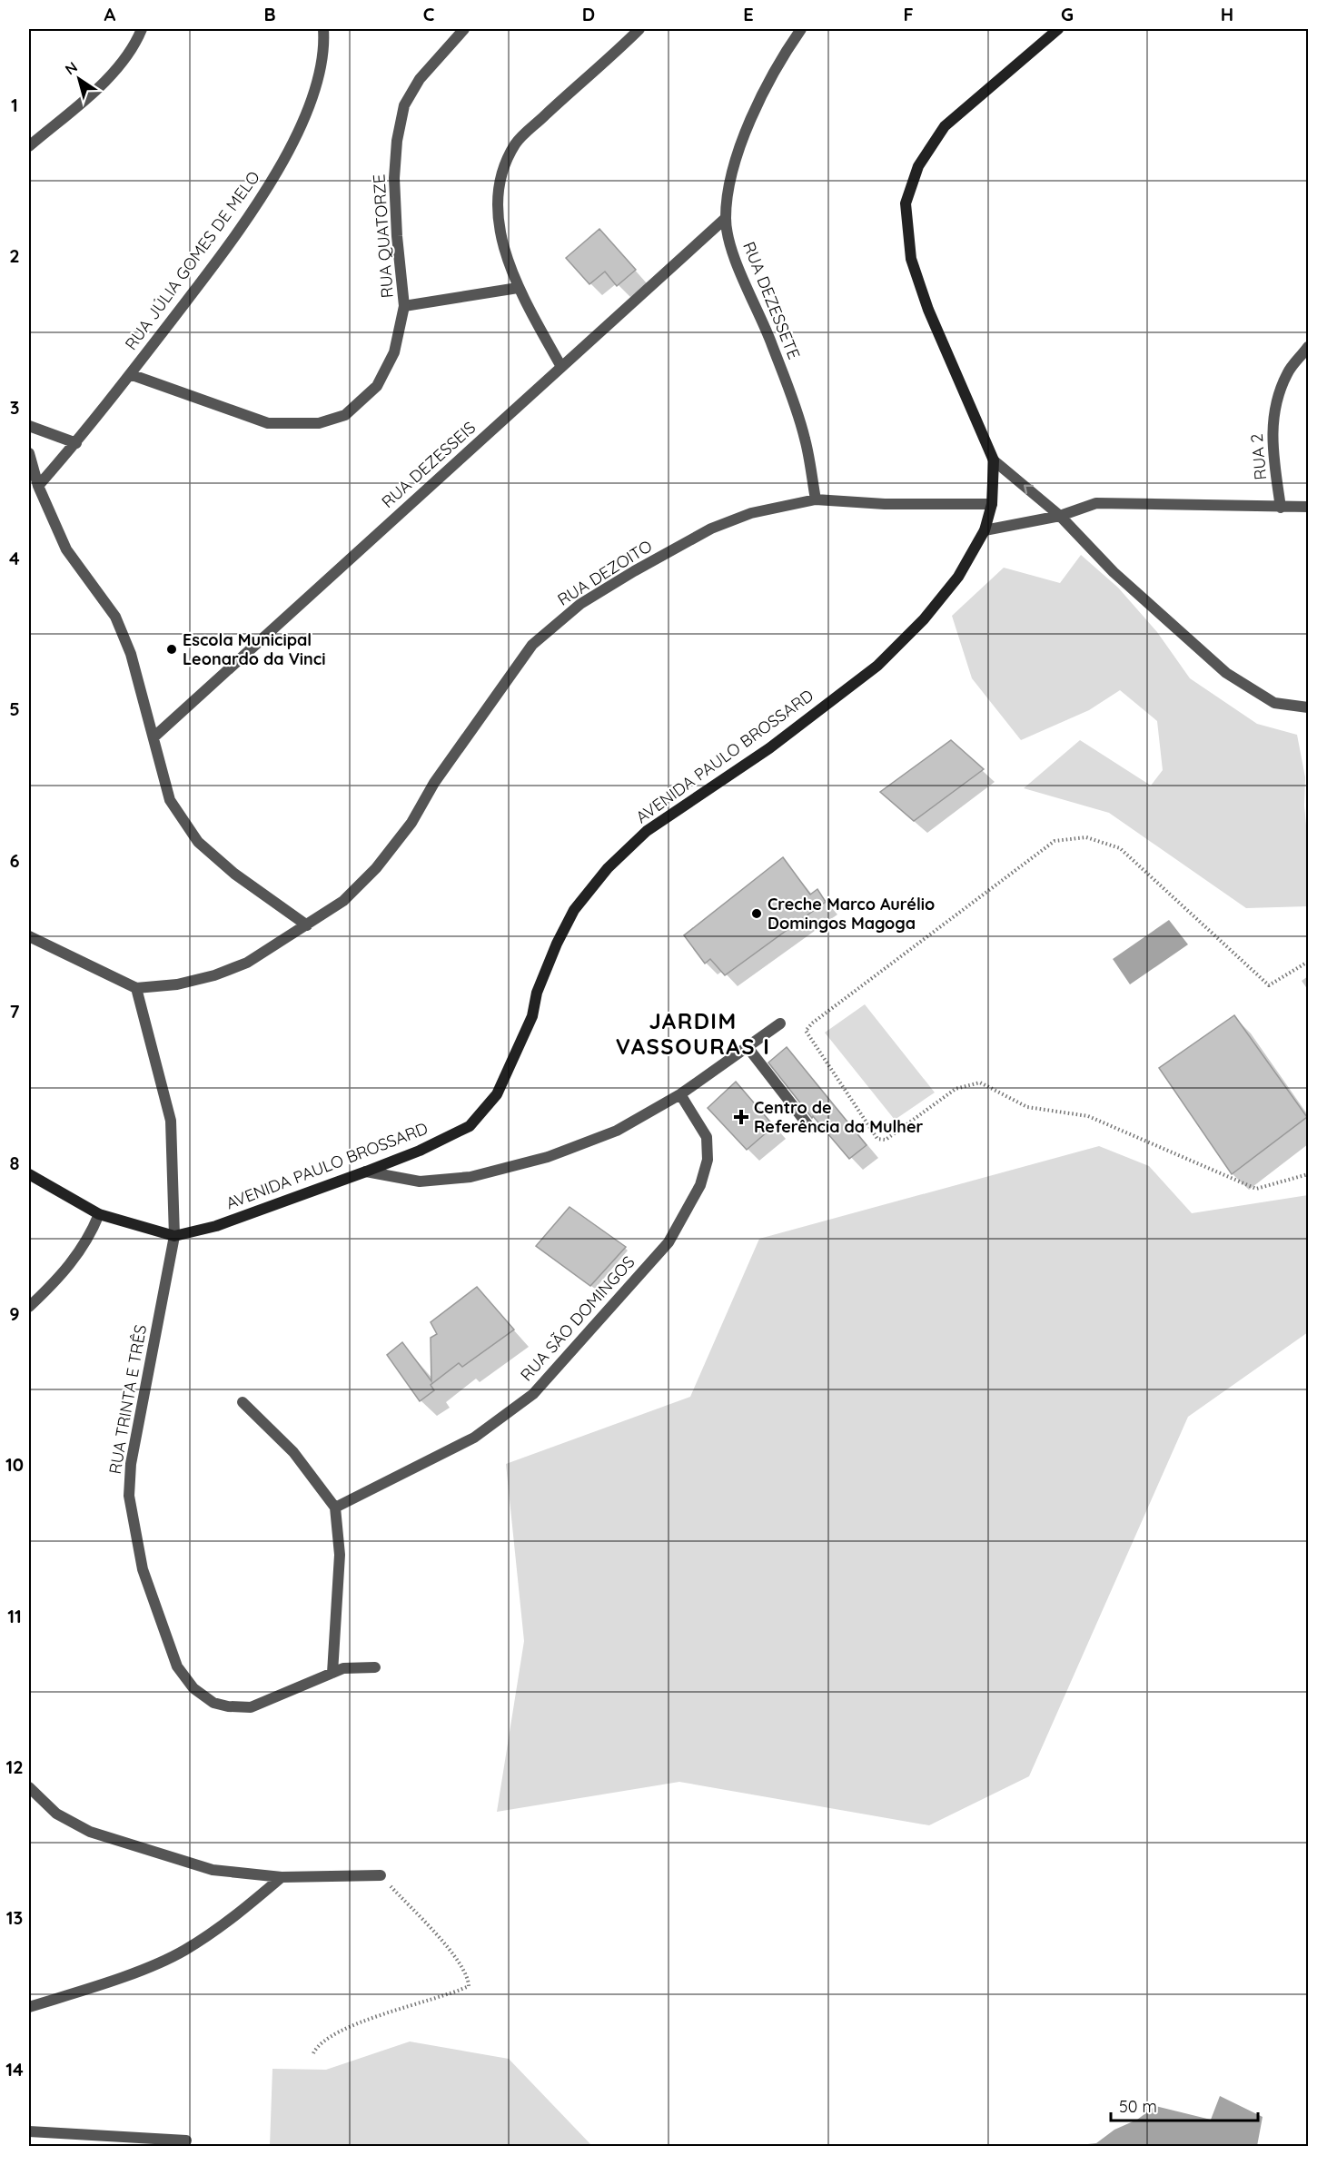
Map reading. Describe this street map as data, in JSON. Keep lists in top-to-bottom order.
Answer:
{
  "streets": {
    "main road": ["AVENIDA PAULO BROSSARD"],
    "street": [
      "RUA QUATORZE",
      "RUA JÚLIA GOMES DE MELO",
      "RUA DEZESSETE",
      "RUA 2",
      "RUA DEZESSEIS",
      "RUA DEZOITO",
      "RUA SÃO DOMINGOS",
      "RUA TRINTA E TRÊS"
    ]
  },
  "crossings": [
    ["RUA QUATORZE", "RUA JÚLIA GOMES DE MELO"],
    ["RUA DEZESSETE", "RUA DEZESSEIS"],
    ["RUA DEZESSETE", "RUA DEZOITO"],
    ["RUA DEZOITO", "AVENIDA PAULO BROSSARD"],
    ["RUA DEZOITO", "RUA TRINTA E TRÊS"],
    ["AVENIDA PAULO BROSSARD", "RUA TRINTA E TRÊS"]
  ],
  "districts": ["JARDIM VASSOURAS I"],
  "places": {
    "other": ["Escola Municipal Leonardo da Vinci", "Creche Marco Aurélio Domingos Magoga"],
    "health": ["Centro de Referência da Mulher"]
  },
  "scale_bar": "50 m",
  "north": "top left",
  "grid": {
    "columns": [
      "A",
      "B",
      "C",
      "D",
      "E",
      "F",
      "G",
      "H"
    ],
    "rows": [
      "1",
      "2",
      "3",
      "4",
      "5",
      "6",
      "7",
      "8",
      "9",
      "10",
      "11",
      "12",
      "13",
      "14"
    ]
  }
}
